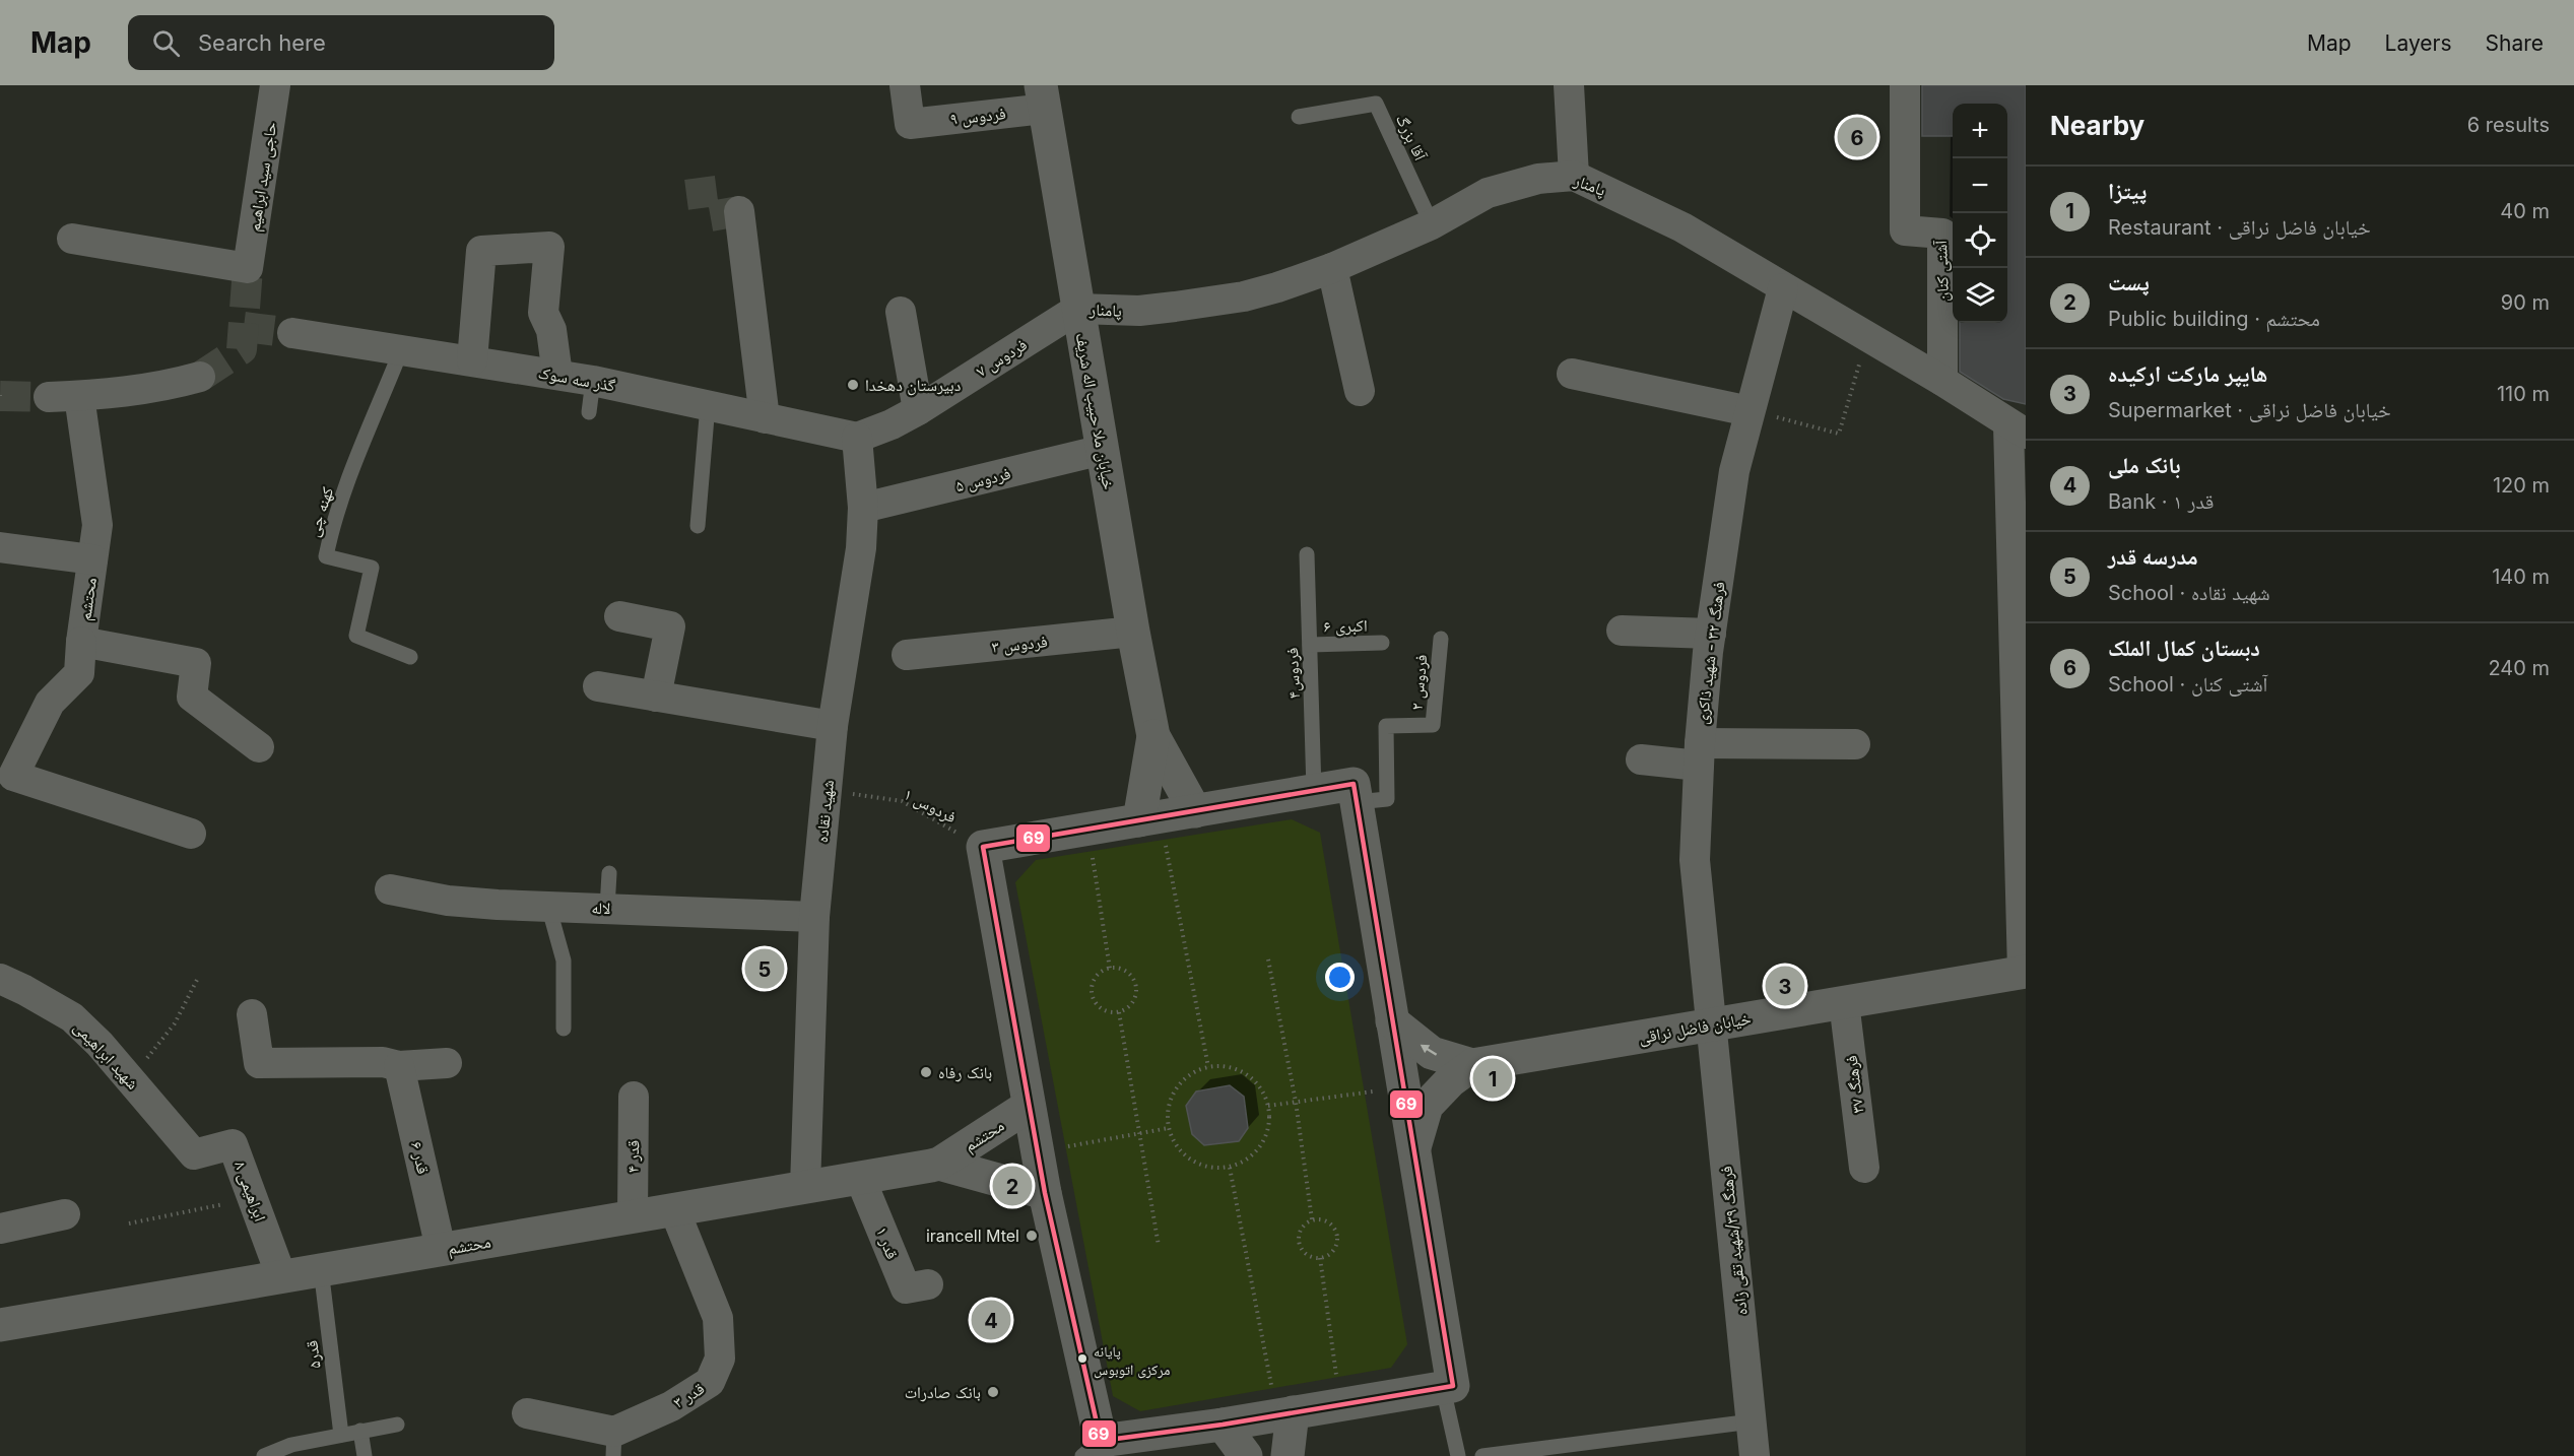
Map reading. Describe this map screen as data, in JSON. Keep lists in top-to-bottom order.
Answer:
{
  "streets": {
    "main road": ["خیابان ملا حبیب اله شریف", "محتشم", "خیابان فاضل نراقی"],
    "street": [
      "فردوس ۹",
      "حاجی سید ابراهیم",
      "پامنار",
      "آشتی کنان",
      "فردوس ۷",
      "گذر سه سوک",
      "فردوس ۵",
      "فردوس ۳",
      "فرهنگ ۳۲ - شهید ذاکری",
      "شهید نقاده",
      "لاله",
      "شهید ابراهیمی",
      "فرهنگ ۳۷",
      "قدر ۴",
      "قدر ۶",
      "ابراهیمی ۸",
      "فرهنگ ۳۹/شهید تقی زاده",
      "قدر ۱",
      "قدر ۳"
    ],
    "lane": [
      "آقا بزرگ",
      "کهنه چی",
      "اکبری ۶",
      "فردوس۴",
      "فردوس ۲",
      "قدر۵"
    ],
    "path": ["فردوس ۱"]
  },
  "crossings": [
    ["فردوس ۹", "خیابان ملا حبیب اله شریف"],
    ["آقا بزرگ", "پامنار"],
    ["پامنار", "آشتی کنان"],
    ["پامنار", "فردوس ۷"],
    ["پامنار", "خیابان ملا حبیب اله شریف"],
    ["پامنار", "فرهنگ ۳۲ - شهید ذاکری"],
    ["فردوس ۷", "گذر سه سوک"],
    ["فردوس ۷", "خیابان ملا حبیب اله شریف"],
    ["فردوس ۷", "شهید نقاده"],
    ["گذر سه سوک", "کهنه چی"],
    ["گذر سه سوک", "شهید نقاده"],
    ["خیابان ملا حبیب اله شریف", "فردوس ۵"],
    ["خیابان ملا حبیب اله شریف", "فردوس ۳"],
    ["فردوس ۵", "شهید نقاده"],
    ["محتشم", "شهید نقاده"],
    ["محتشم", "قدر ۴"],
    ["محتشم", "قدر ۶"],
    ["محتشم", "ابراهیمی ۸"],
    ["محتشم", "قدر ۱"],
    ["محتشم", "قدر۵"],
    ["محتشم", "قدر ۳"],
    ["اکبری ۶", "فردوس۴"],
    ["فرهنگ ۳۲ - شهید ذاکری", "خیابان فاضل نراقی"],
    ["فرهنگ ۳۲ - شهید ذاکری", "فرهنگ ۳۹/شهید تقی زاده"],
    ["فردوس ۱", "شهید نقاده"],
    ["شهید نقاده", "لاله"],
    ["خیابان فاضل نراقی", "فرهنگ ۳۷"],
    ["خیابان فاضل نراقی", "فرهنگ ۳۹/شهید تقی زاده"],
    ["شهید ابراهیمی", "ابراهیمی ۸"]
  ],
  "places": [
    "دبیرستان دهخدا",
    "بانک رفاه",
    "irancell Mtel",
    "پایانه مرکزی اتوبوس",
    "بانک صادرات"
  ],
  "lines": ["transit line 69"],
  "page": {
    "header": "Map",
    "search": "Search here",
    "nav": ["Map", "Layers", "Share"],
    "heading": ["Nearby", "6 results"],
    "map_buttons": ["+", "−"],
    "pins": [
      "6",
      "5",
      "3",
      "1",
      "2",
      "4"
    ],
    "list": [
      {
        "mark": "1",
        "name": "پیتزا",
        "note": "Restaurant · خیابان فاضل نراقی",
        "value": "40 m"
      },
      {
        "mark": "2",
        "name": "پست",
        "note": "Public building · محتشم",
        "value": "90 m"
      },
      {
        "mark": "3",
        "name": "هایپر مارکت ارکیده",
        "note": "Supermarket · خیابان فاضل نراقی",
        "value": "110 m"
      },
      {
        "mark": "4",
        "name": "بانک ملی",
        "note": "Bank · قدر ۱",
        "value": "120 m"
      },
      {
        "mark": "5",
        "name": "مدرسه قدر",
        "note": "School · شهید نقاده",
        "value": "140 m"
      },
      {
        "mark": "6",
        "name": "دبستان کمال الملک",
        "note": "School · آشتی کنان",
        "value": "240 m"
      }
    ]
  }
}
